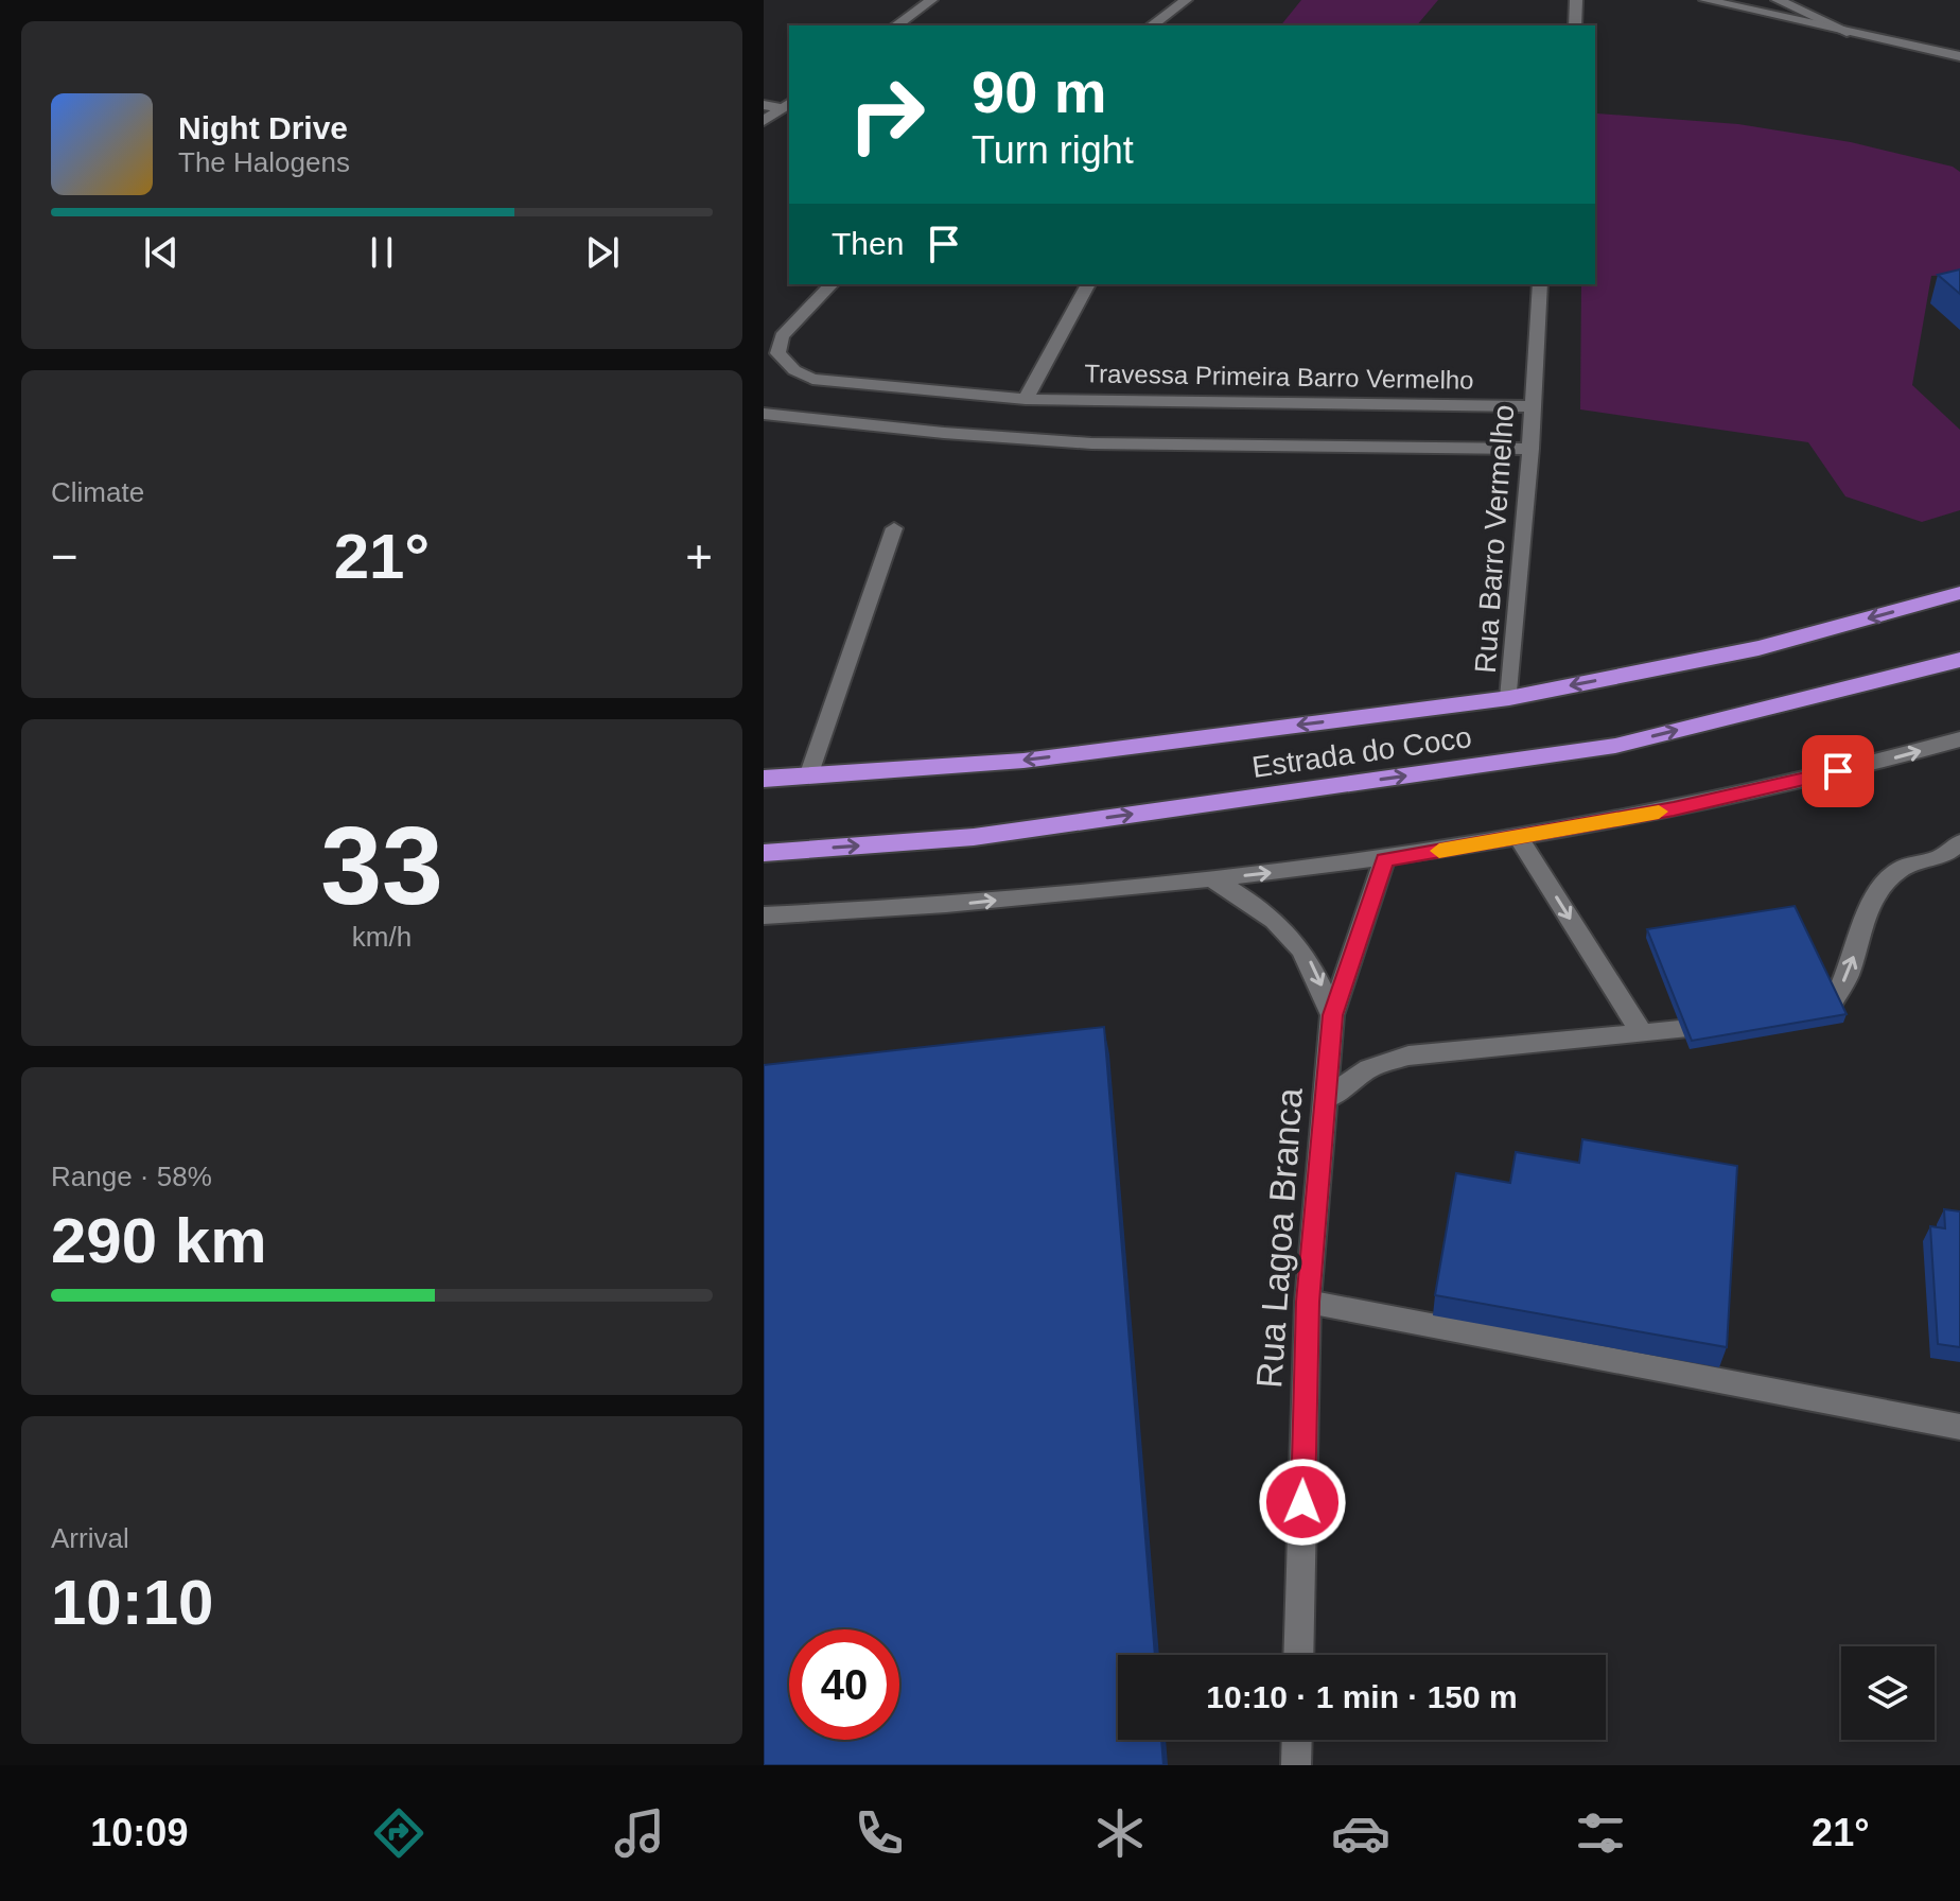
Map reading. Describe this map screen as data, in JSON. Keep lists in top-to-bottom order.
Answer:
{
  "streets": {
    "highway": ["Estrada do Coco"],
    "street": ["Travessa Primeira Barro Vermelho", "Rua Barro Vermelho", "Rua Lagoa Branca"]
  },
  "crossings": [
    ["Travessa Primeira Barro Vermelho", "Rua Barro Vermelho"],
    ["Rua Barro Vermelho", "Estrada do Coco"]
  ],
  "page": {
    "turn": ["90 m", "Turn right"],
    "song": ["Night Drive", "The Halogens"],
    "then": "Then",
    "tile": [
      "Climate",
      ["33", "km/h"],
      ["Range · 58%", "290 km"],
      ["Arrival", "10:10"]
    ],
    "heat": ["−", "21°", "+"],
    "limit": "40",
    "trip": "10:10 · 1 min · 150 m",
    "tabs": ["10:09", "21°"]
  }
}
